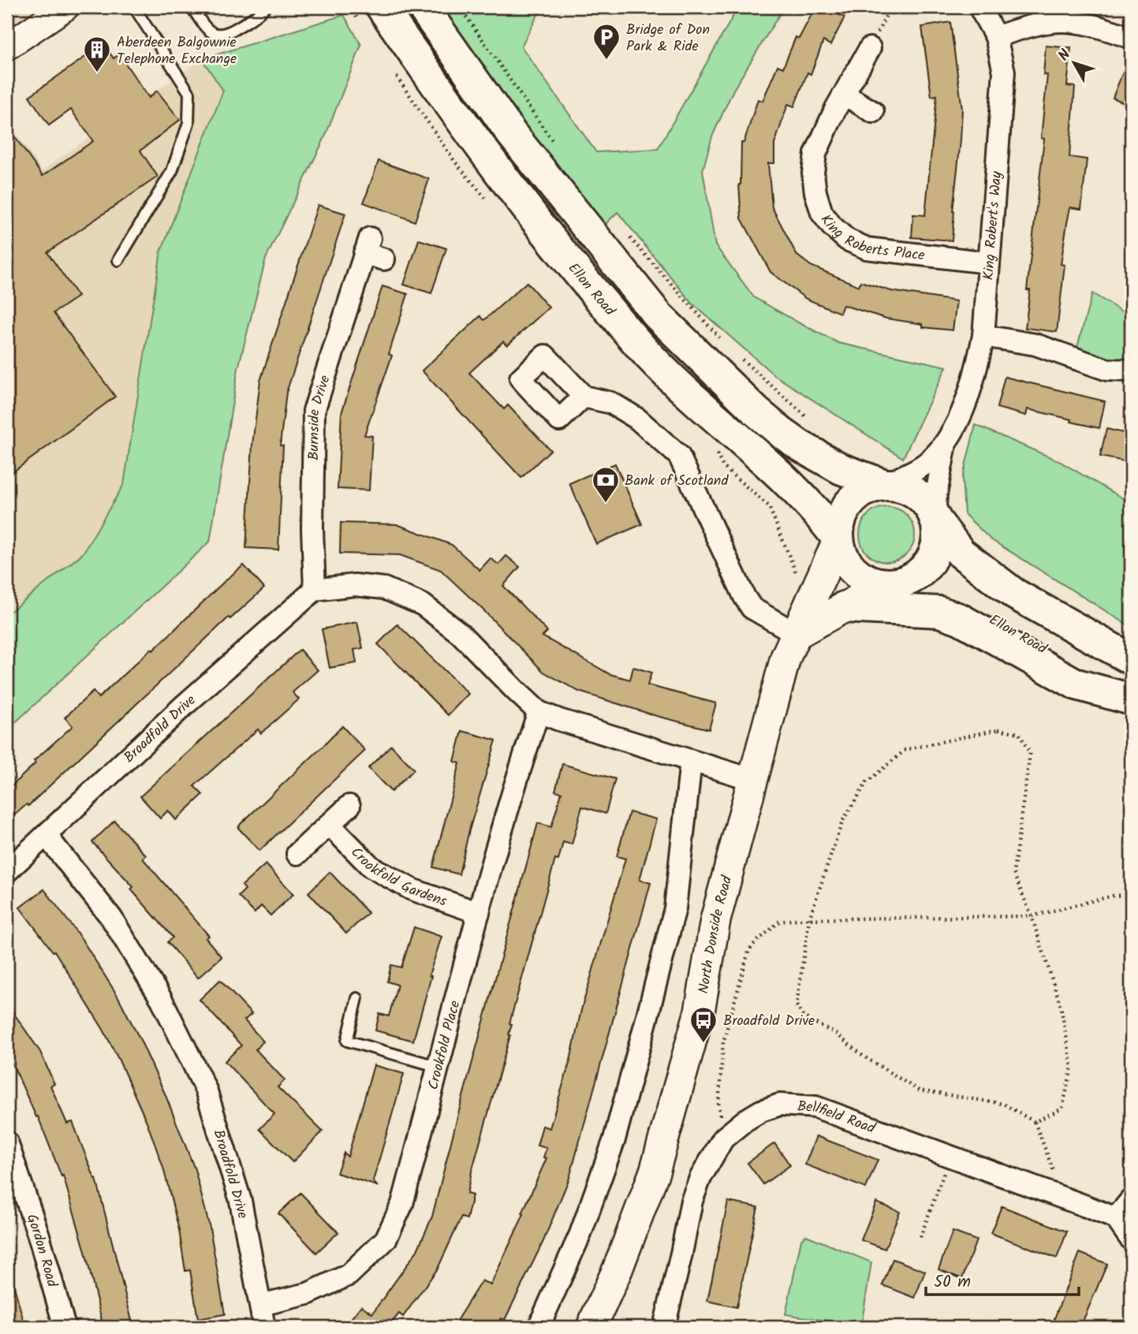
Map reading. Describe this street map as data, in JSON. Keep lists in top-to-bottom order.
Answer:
{
  "streets": {
    "main road": ["Ellon Road", "North Donside Road"],
    "street": [
      "King Robert's Way",
      "King Roberts Place",
      "Burnside Drive",
      "Broadfold Drive",
      "Crookfold Gardens",
      "Crookfold Place",
      "Bellfield Road",
      "Gordon Road"
    ]
  },
  "crossings": [
    ["King Robert's Way", "King Roberts Place"],
    ["King Robert's Way", "Ellon Road"],
    ["King Robert's Way", "North Donside Road"],
    ["Ellon Road", "North Donside Road"],
    ["Burnside Drive", "Broadfold Drive"],
    ["Broadfold Drive", "Crookfold Place"],
    ["Crookfold Gardens", "Crookfold Place"]
  ],
  "places": {
    "parking": ["Bridge of Don Park & Ride"],
    "building": ["Aberdeen Balgownie Telephone Exchange"],
    "bank": ["Bank of Scotland"],
    "bus stop": ["Broadfold Drive"]
  },
  "scale_bar": "50 m",
  "north": "top left"
}
